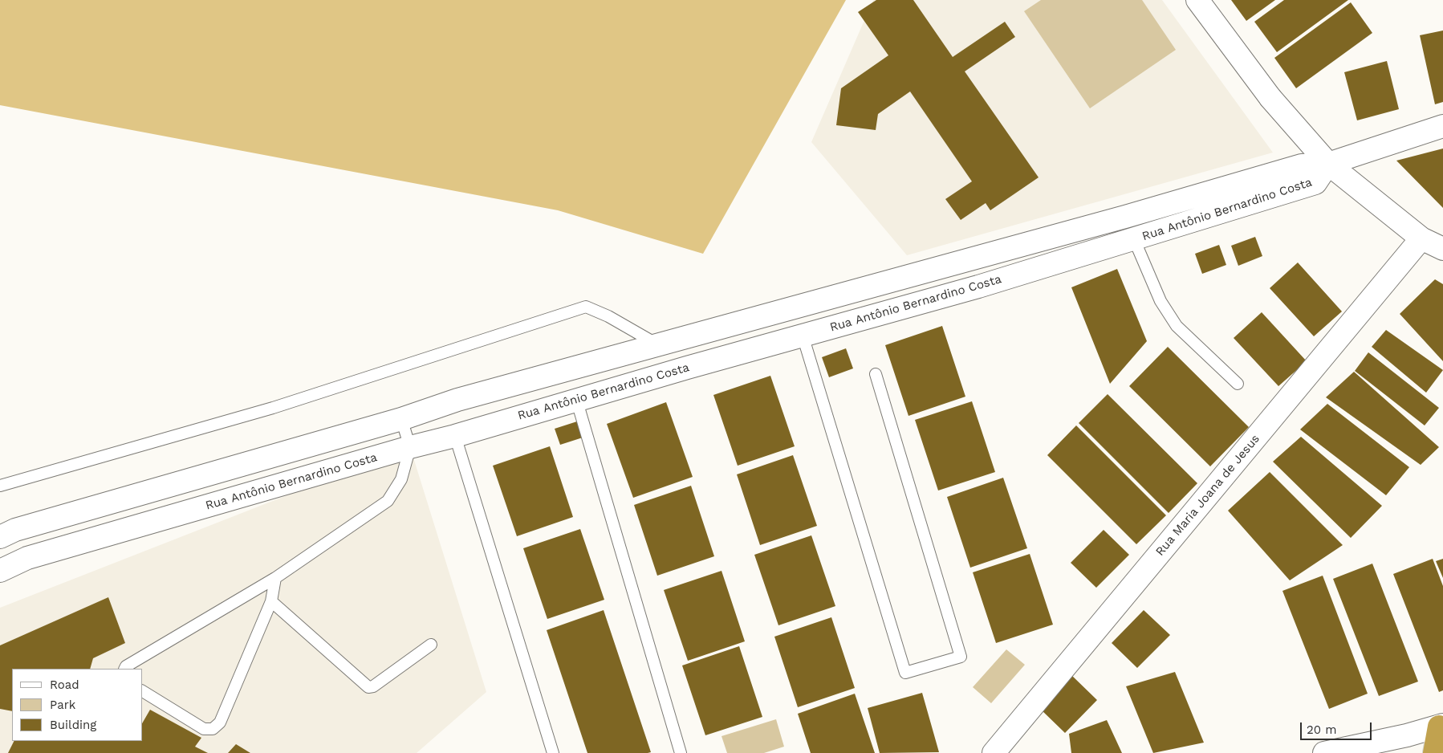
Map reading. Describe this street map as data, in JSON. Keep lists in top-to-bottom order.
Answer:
{
  "streets": {
    "street": ["Rua Antônio Bernardino Costa", "Rua Maria Joana de Jesus"]
  },
  "legend": ["Road", "Park", "Building"],
  "scale_bar": "20 m"
}
